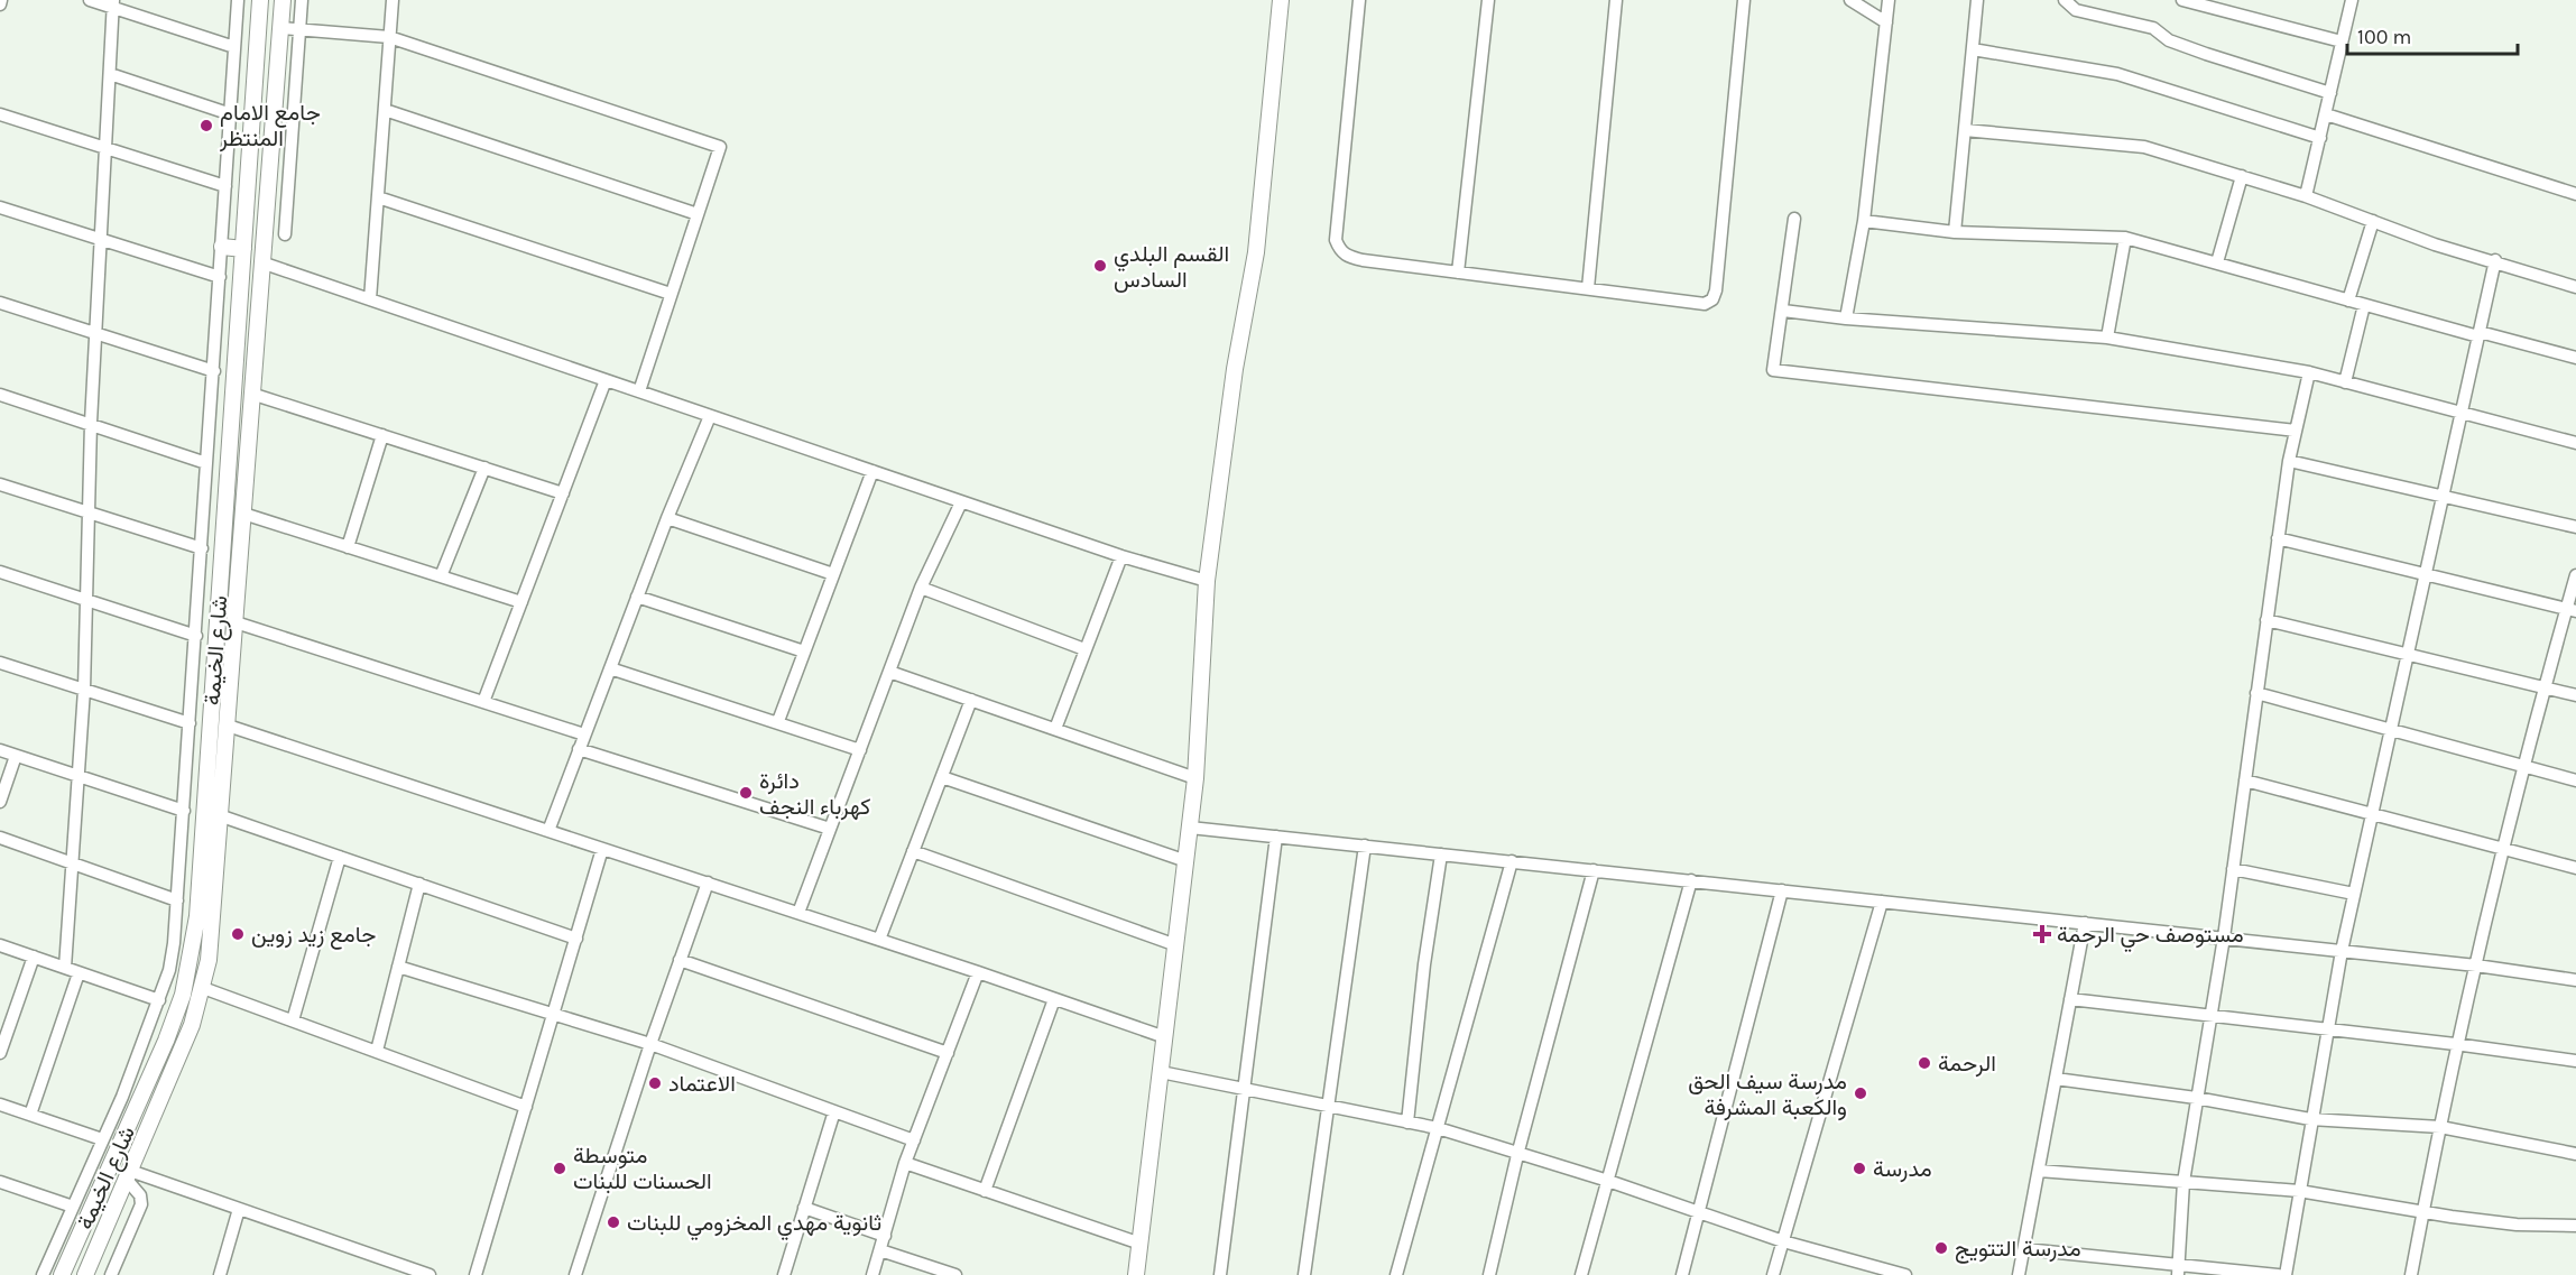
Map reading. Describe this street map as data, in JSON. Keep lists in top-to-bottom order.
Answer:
{
  "streets": {
    "street": ["شارع الخيمة"]
  },
  "places": {
    "other": [
      "جامع الامام المنتظر",
      "القسم البلدي السادس",
      "دائرة كهرباء النجف",
      "جامع زيد زوين",
      "الرحمة",
      "الاعتماد",
      "مدرسة سيف الحق والكعبة المشرفة",
      "متوسطة الحسنات للبنات",
      "مدرسة",
      "ثانوية مهدي المخزومي للبنات",
      "مدرسة التتويج"
    ],
    "health": ["مستوصف حي الرحمة"]
  },
  "scale_bar": "100 m"
}
